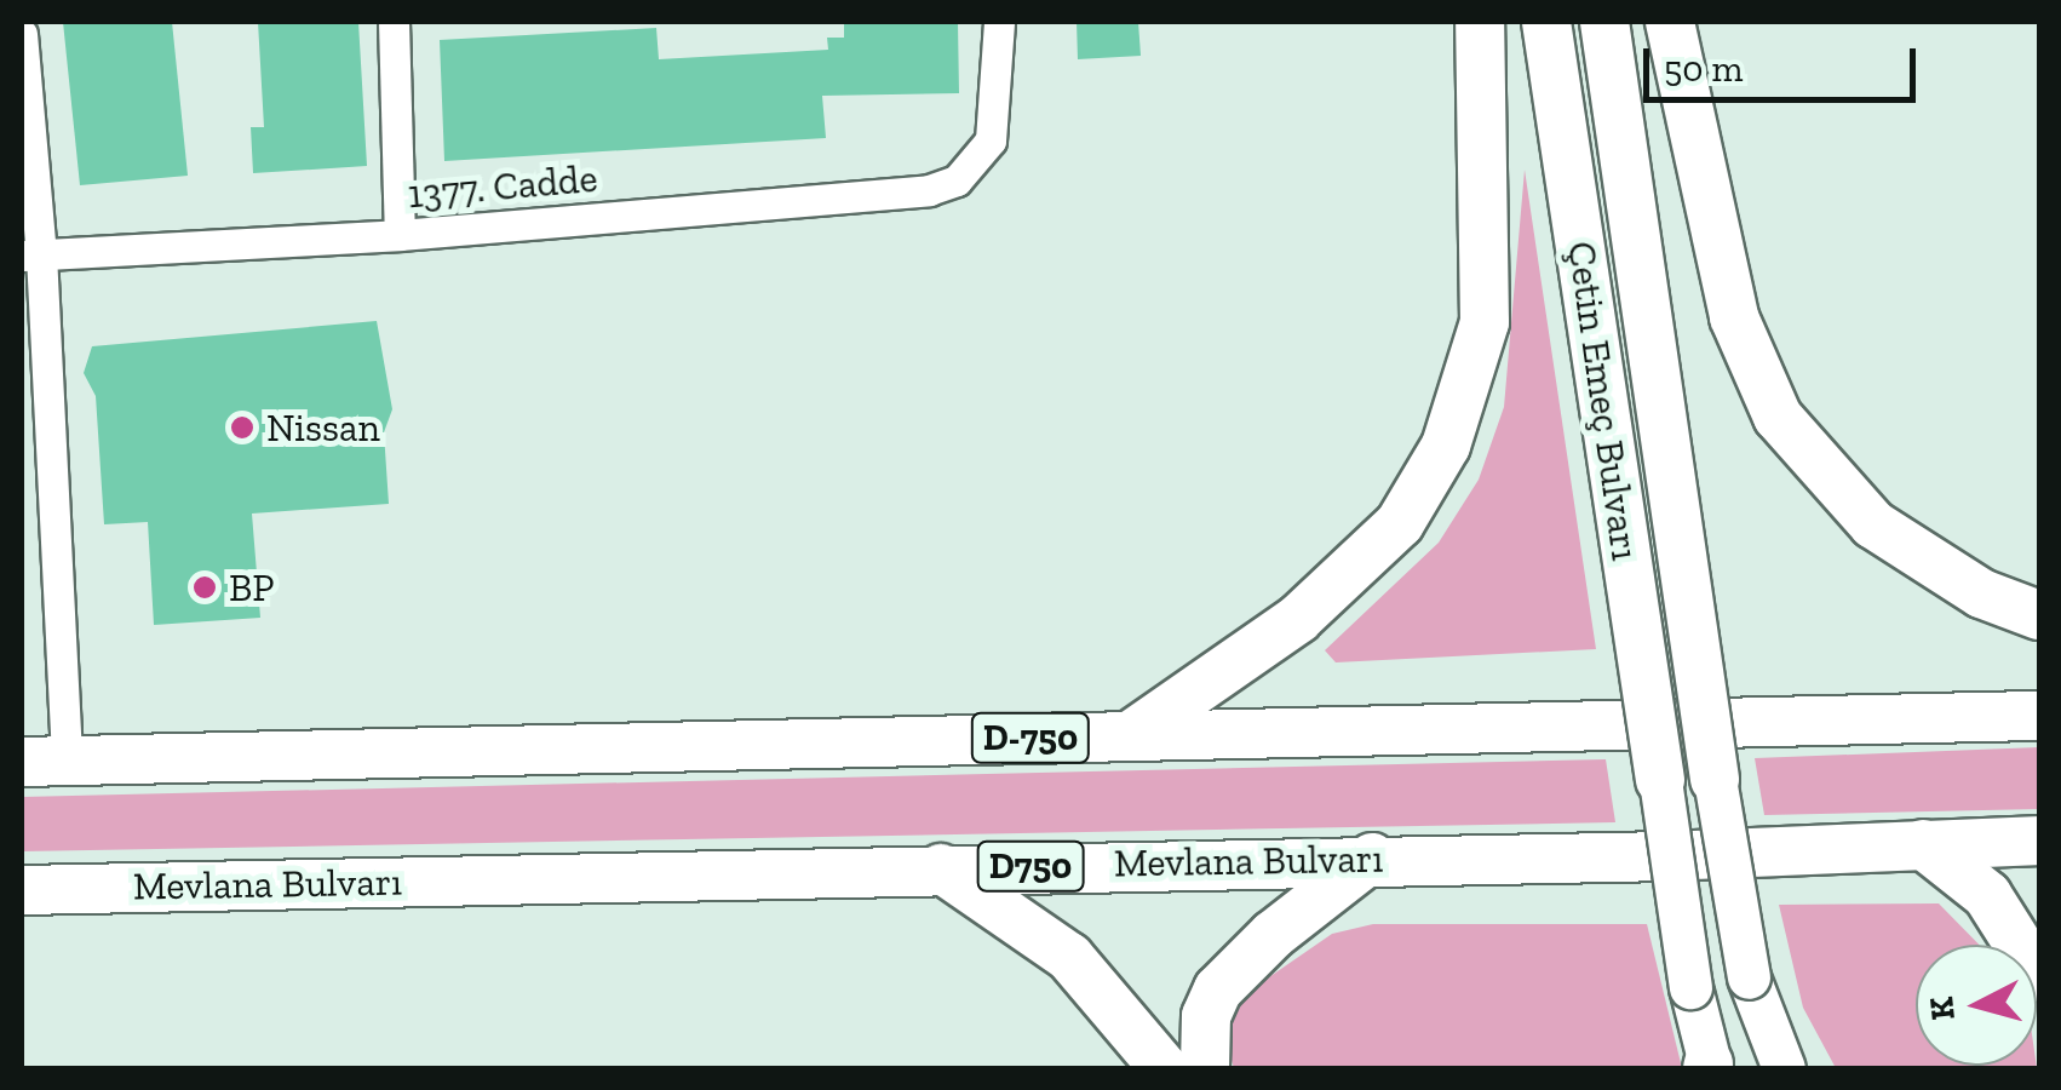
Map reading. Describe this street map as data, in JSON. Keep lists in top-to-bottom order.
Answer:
{
  "streets": {
    "main road": [
      "Çetin Emeç Bulvarı",
      "D-750",
      "Mevlana Bulvarı",
      "D750"
    ],
    "street": ["1377. Cadde"]
  },
  "places": ["Nissan", "BP"],
  "scale_bar": "50 m",
  "north": "left"
}
